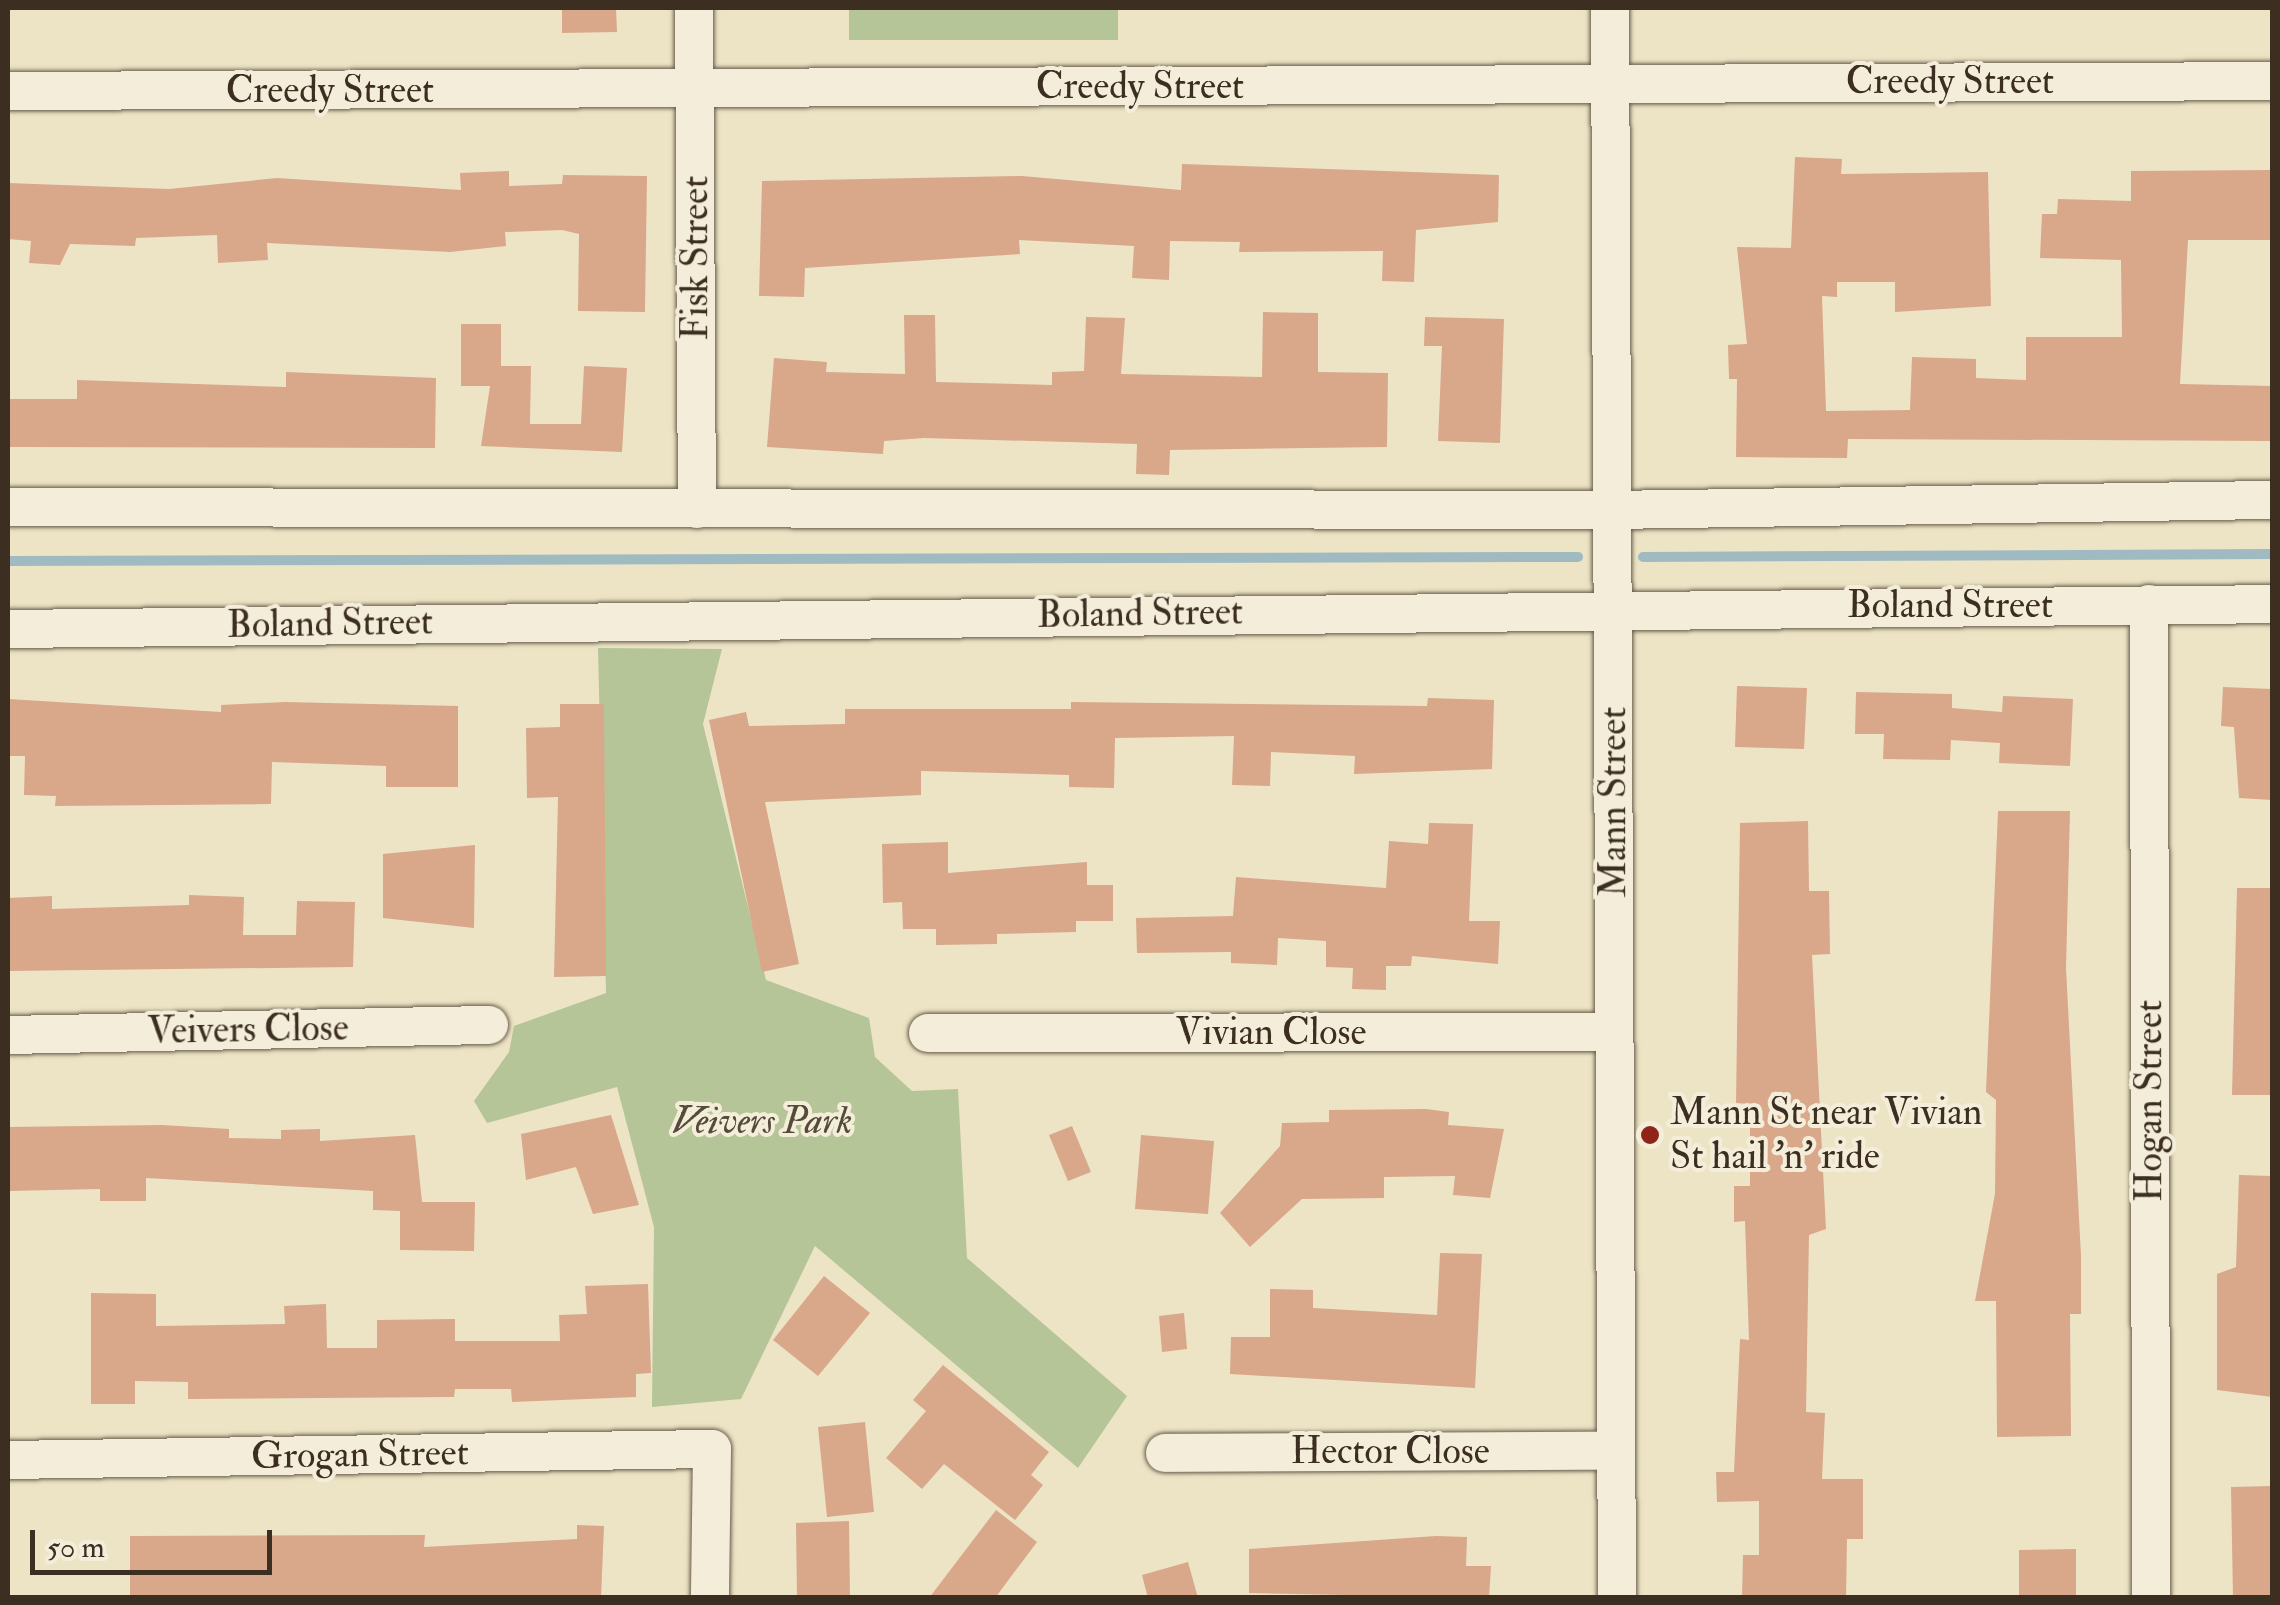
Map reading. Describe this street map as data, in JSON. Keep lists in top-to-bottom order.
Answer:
{
  "streets": {
    "street": [
      "Creedy Street",
      "Fisk Street",
      "Boland Street",
      "Mann Street",
      "Veivers Close",
      "Vivian Close",
      "Hogan Street",
      "Hector Close",
      "Grogan Street"
    ]
  },
  "crossings": [
    ["Creedy Street", "Fisk Street"],
    ["Creedy Street", "Mann Street"],
    ["Boland Street", "Mann Street"],
    ["Boland Street", "Hogan Street"],
    ["Mann Street", "Vivian Close"],
    ["Mann Street", "Hector Close"]
  ],
  "parks": ["Veivers Park"],
  "places": ["Mann St near Vivian St hail 'n' ride"],
  "scale_bar": "50 m"
}
